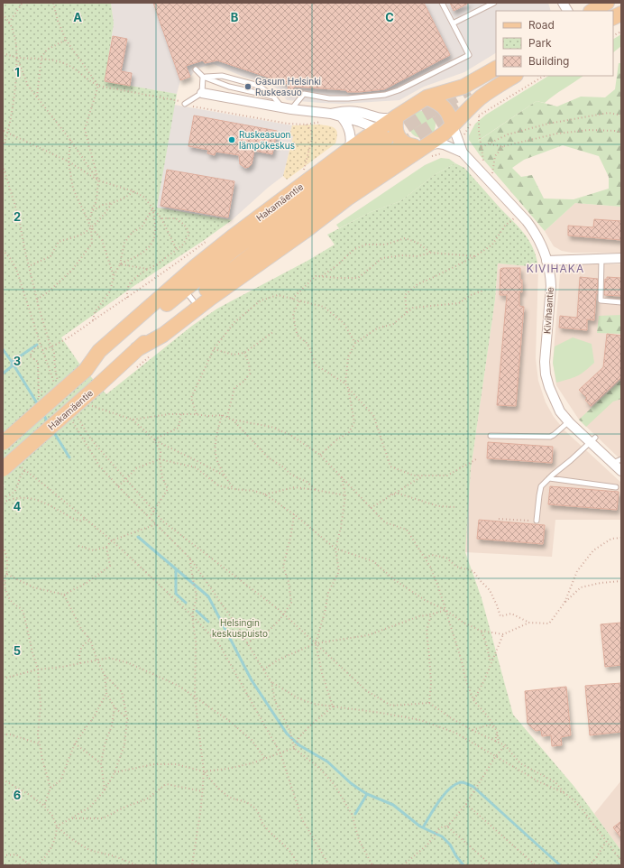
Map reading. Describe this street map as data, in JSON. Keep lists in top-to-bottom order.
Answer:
{
  "streets": {
    "main road": ["Hakamäentie"],
    "street": ["Kivihaantie"]
  },
  "crossings": [
    ["Hakamäentie", "Kivihaantie"]
  ],
  "districts": ["KIVIHAKA"],
  "parks": ["Helsingin keskuspuisto"],
  "places": ["Gasum Helsinki Ruskeasuo", "Ruskeasuon lämpökeskus"],
  "legend": ["Road", "Park", "Building"],
  "grid": {
    "columns": ["A", "B", "C"],
    "rows": [
      "1",
      "2",
      "3",
      "4",
      "5",
      "6"
    ]
  }
}
